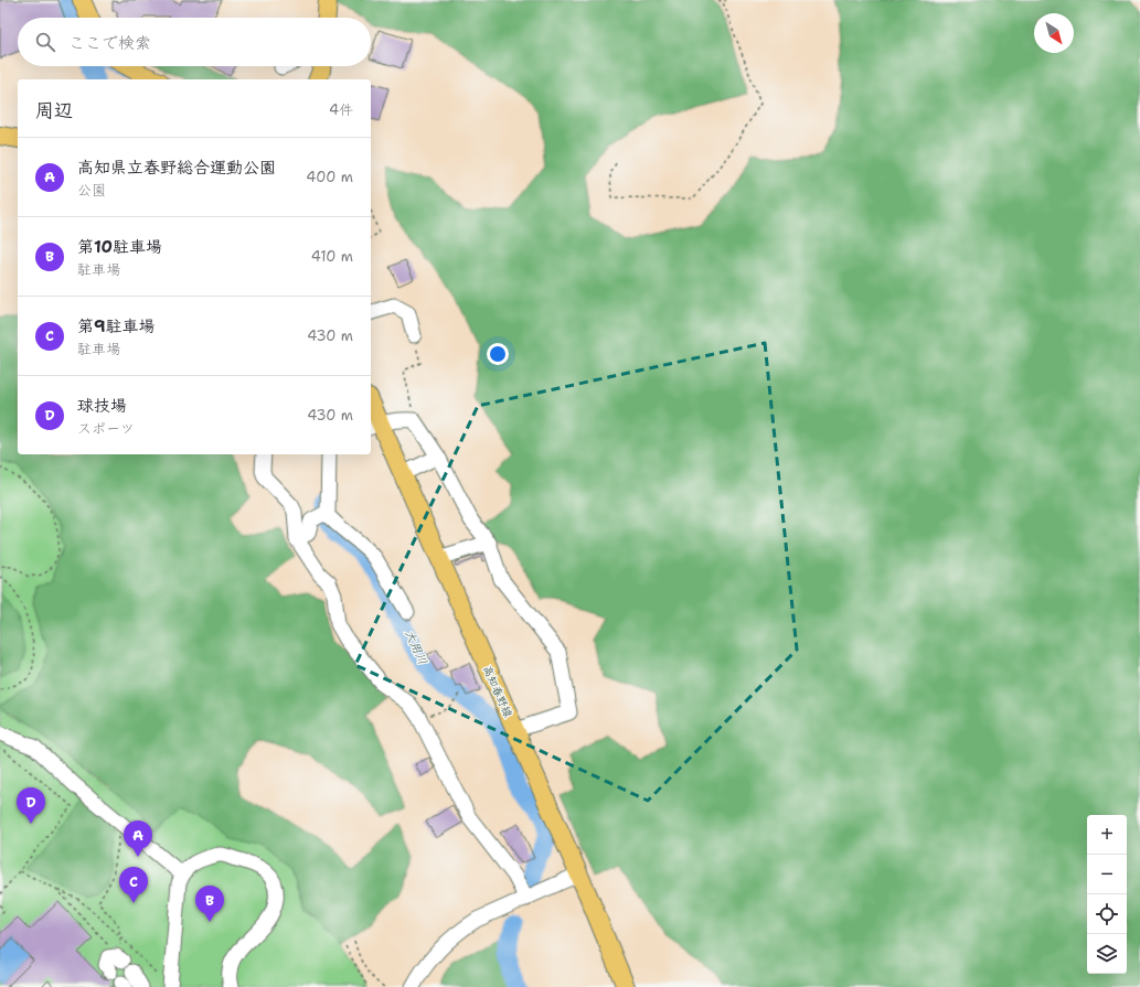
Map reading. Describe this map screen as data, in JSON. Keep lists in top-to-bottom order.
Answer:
{
  "streets": {
    "main road": ["高知春野線"]
  },
  "water": ["大用川"],
  "north": "bottom right",
  "page": {
    "search": "ここで検索",
    "heading": ["周辺", "4件"],
    "list": [
      {
        "mark": "A",
        "name": "高知県立春野総合運動公園",
        "note": "公園",
        "value": "400 m"
      },
      {
        "mark": "B",
        "name": "第10駐車場",
        "note": "駐車場",
        "value": "410 m"
      },
      {
        "mark": "C",
        "name": "第9駐車場",
        "note": "駐車場",
        "value": "430 m"
      },
      {
        "mark": "D",
        "name": "球技場",
        "note": "スポーツ",
        "value": "430 m"
      }
    ],
    "pins": [
      "D",
      "A",
      "C",
      "B"
    ],
    "map_buttons": ["+", "−"]
  }
}
